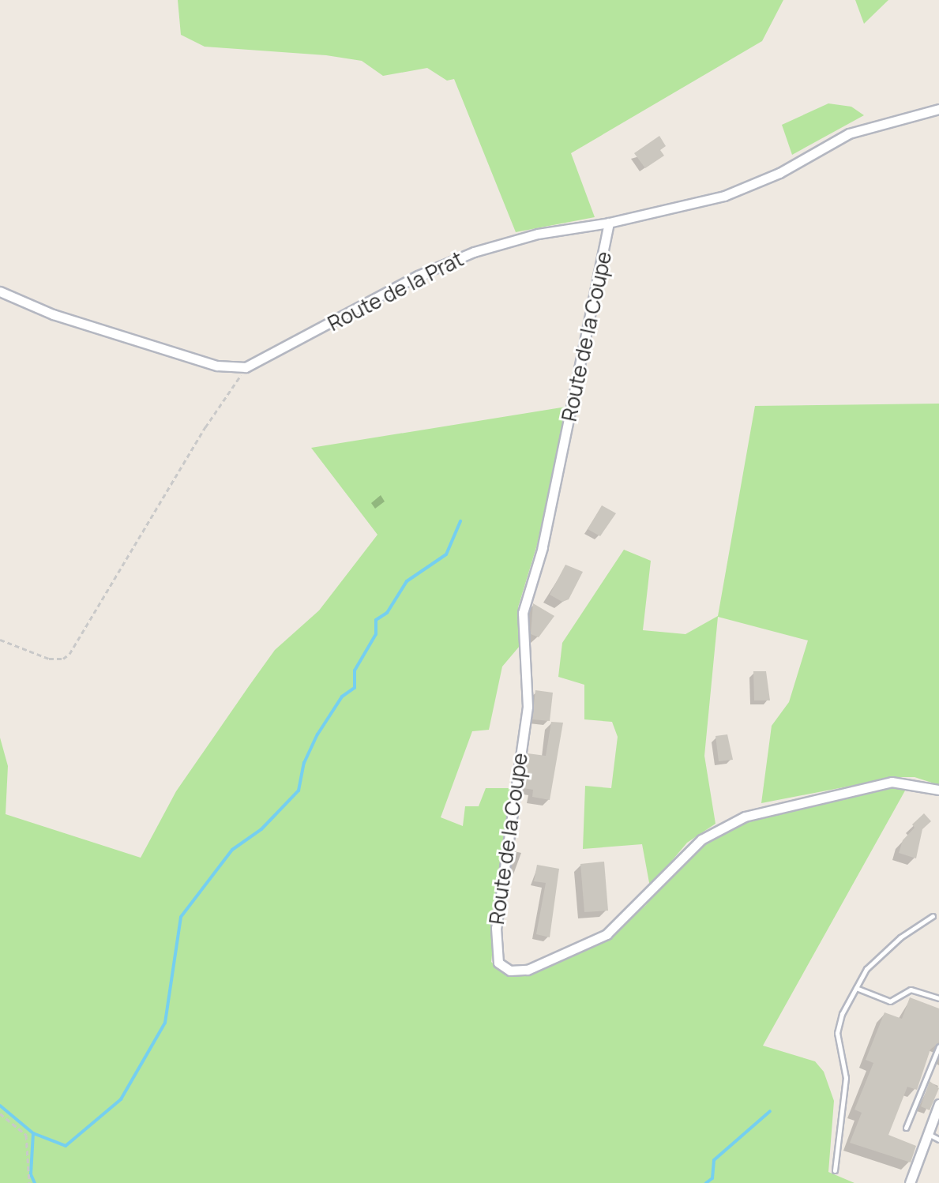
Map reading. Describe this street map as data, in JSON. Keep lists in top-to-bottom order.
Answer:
{
  "streets": {
    "street": ["Route de la Prat", "Route de la Coupe"]
  },
  "crossings": [
    ["Route de la Prat", "Route de la Coupe"]
  ]
}
